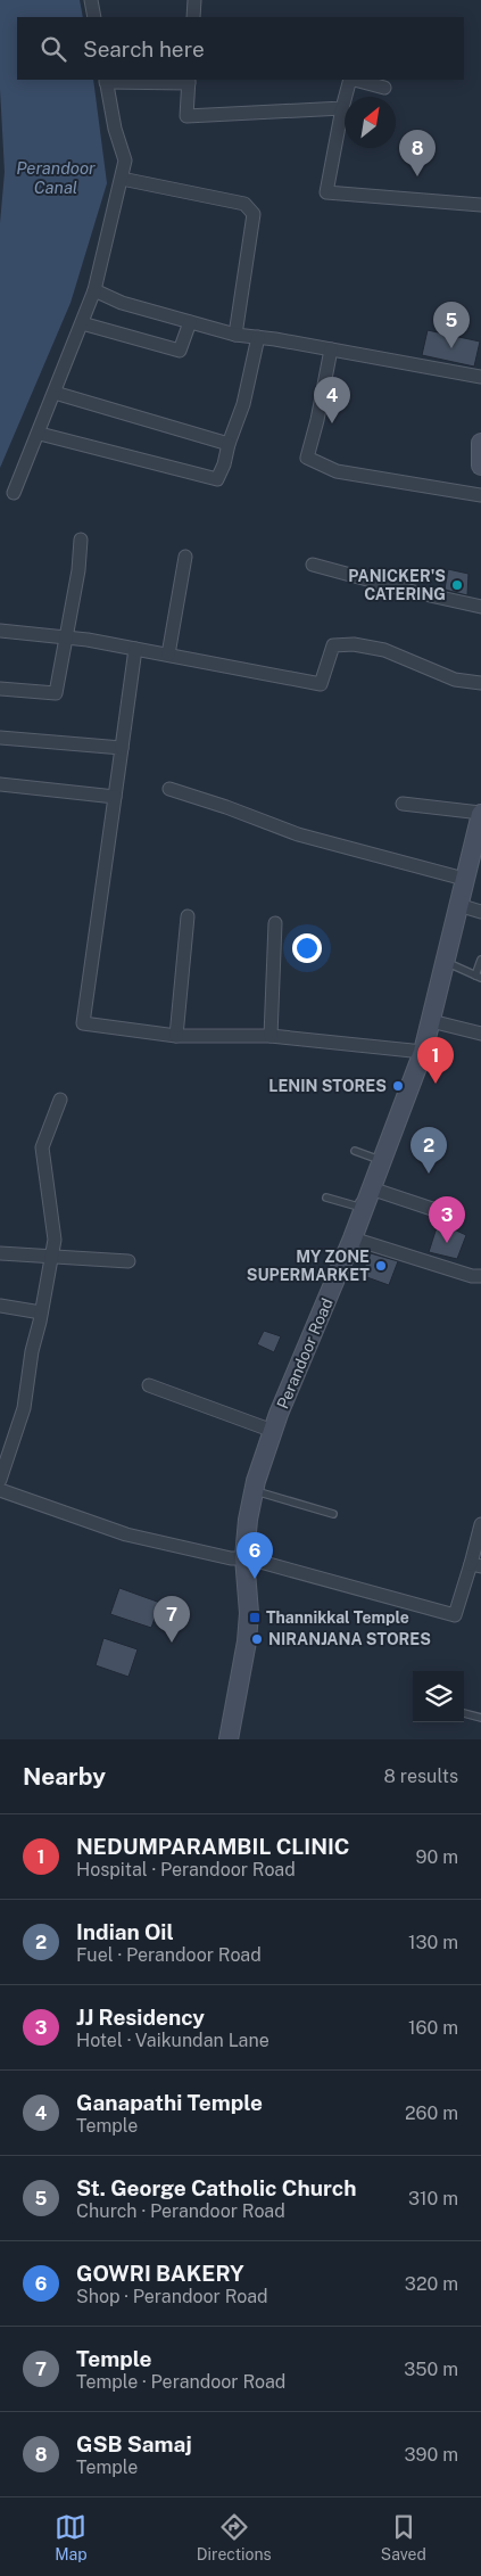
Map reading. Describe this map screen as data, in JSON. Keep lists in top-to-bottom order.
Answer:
{
  "streets": {
    "main road": ["Perandoor Road"]
  },
  "water": ["Perandoor Canal"],
  "places": {
    "other": [
      "PANICKER'S CATERING",
      "LENIN STORES",
      "MY ZONE SUPERMARKET",
      "NIRANJANA STORES"
    ],
    "transit": ["Thannikkal Temple"]
  },
  "north": "top right",
  "page": {
    "search": "Search here",
    "pins": [
      "8",
      "5",
      "4",
      "1",
      "2",
      "3",
      "6",
      "7"
    ],
    "heading": ["Nearby", "8 results"],
    "list": [
      {
        "mark": "1",
        "name": "NEDUMPARAMBIL CLINIC",
        "note": "Hospital · Perandoor Road",
        "value": "90 m"
      },
      {
        "mark": "2",
        "name": "Indian Oil",
        "note": "Fuel · Perandoor Road",
        "value": "130 m"
      },
      {
        "mark": "3",
        "name": "JJ Residency",
        "note": "Hotel · Vaikundan Lane",
        "value": "160 m"
      },
      {
        "mark": "4",
        "name": "Ganapathi Temple",
        "note": "Temple",
        "value": "260 m"
      },
      {
        "mark": "5",
        "name": "St. George Catholic Church",
        "note": "Church · Perandoor Road",
        "value": "310 m"
      },
      {
        "mark": "6",
        "name": "GOWRI BAKERY",
        "note": "Shop · Perandoor Road",
        "value": "320 m"
      },
      {
        "mark": "7",
        "name": "Temple",
        "note": "Temple · Perandoor Road",
        "value": "350 m"
      },
      {
        "mark": "8",
        "name": "GSB Samaj",
        "note": "Temple",
        "value": "390 m"
      }
    ],
    "nav": ["Map", "Directions", "Saved"]
  }
}
